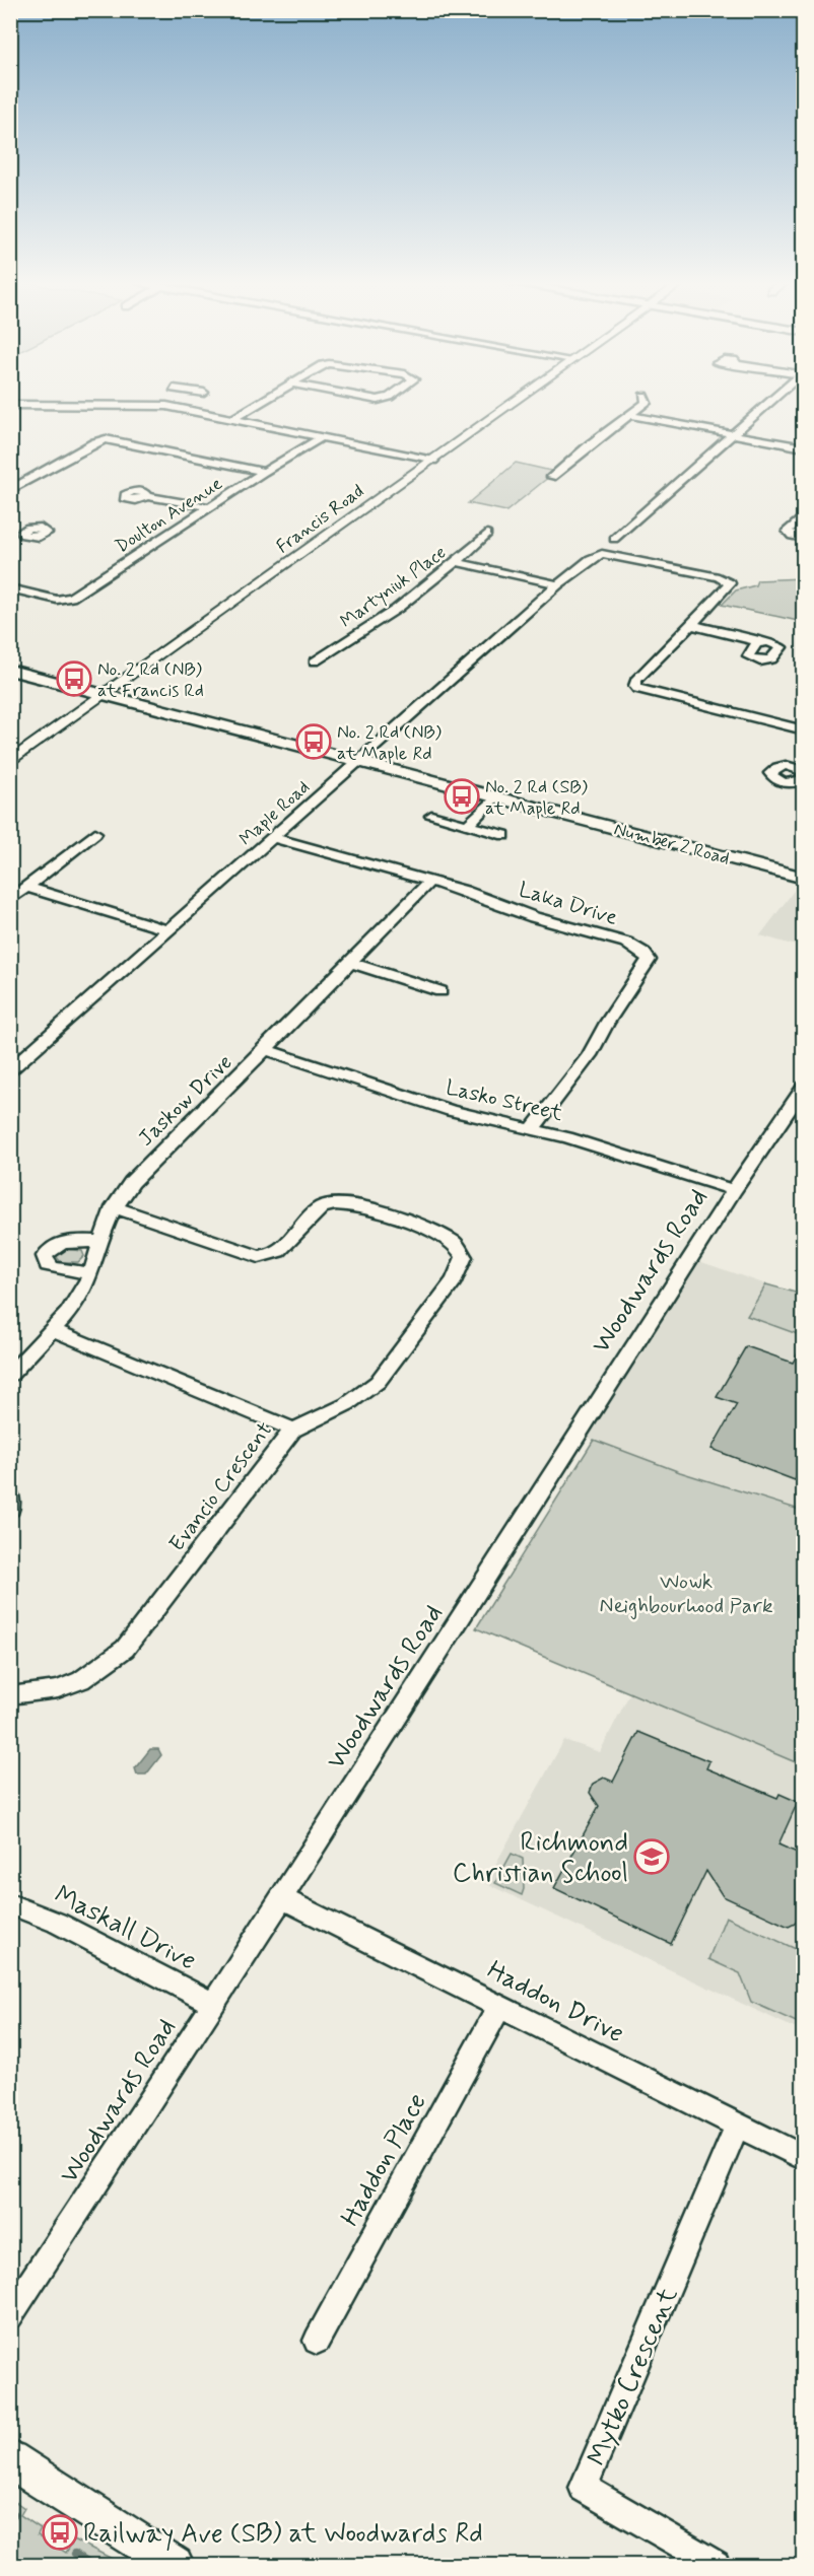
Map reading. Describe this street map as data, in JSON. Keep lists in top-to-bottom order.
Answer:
{
  "streets": {
    "main road": ["Number 2 Road"],
    "street": [
      "Doulton Avenue",
      "Francis Road",
      "Martyniuk Place",
      "Maple Road",
      "Laka Drive",
      "Jaskow Drive",
      "Lasko Street",
      "Woodwards Road",
      "Evancio Crescent",
      "Maskall Drive",
      "Haddon Drive",
      "Haddon Place",
      "Mytko Crescent"
    ]
  },
  "crossings": [
    ["Francis Road", "Number 2 Road"],
    ["Maple Road", "Number 2 Road"],
    ["Maple Road", "Laka Drive"],
    ["Laka Drive", "Jaskow Drive"],
    ["Laka Drive", "Lasko Street"],
    ["Jaskow Drive", "Lasko Street"],
    ["Jaskow Drive", "Evancio Crescent"],
    ["Lasko Street", "Woodwards Road"],
    ["Woodwards Road", "Maskall Drive"],
    ["Woodwards Road", "Haddon Drive"],
    ["Haddon Drive", "Haddon Place"],
    ["Haddon Drive", "Mytko Crescent"]
  ],
  "parks": ["Wowk Neighbourhood Park"],
  "places": {
    "bus stop": [
      "No. 2 Rd (NB) at Francis Rd",
      "No. 2 Rd (NB) at Maple Rd",
      "No. 2 Rd (SB) at Maple Rd",
      "Railway Ave (SB) at Woodwards Rd"
    ],
    "school or university": ["Richmond Christian School"]
  }
}
